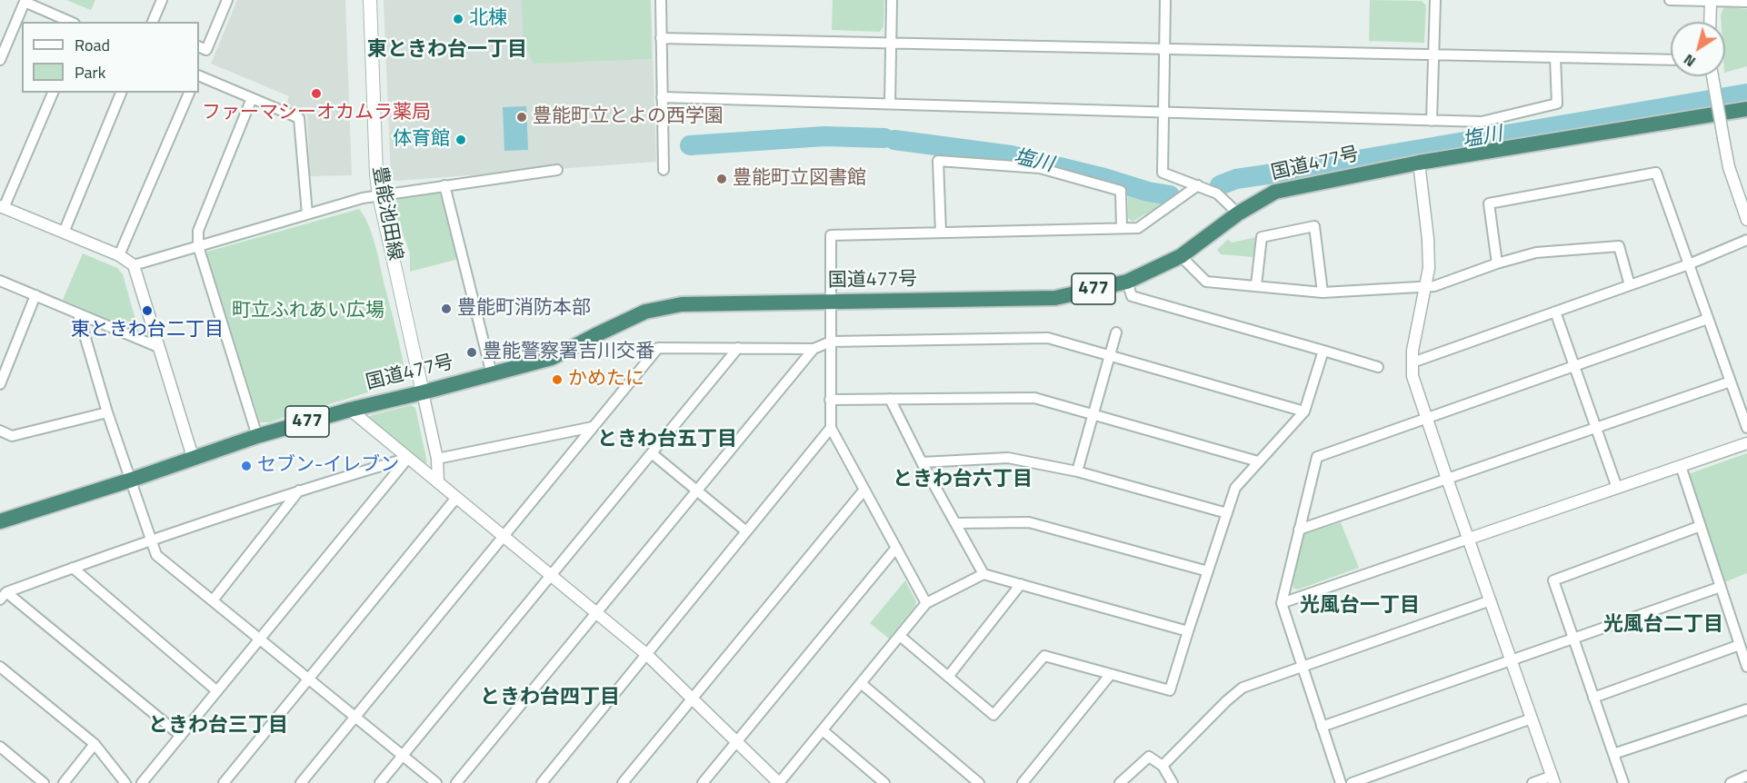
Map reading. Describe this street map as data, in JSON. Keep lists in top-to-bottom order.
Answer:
{
  "streets": {
    "highway": ["国道477号", "477"],
    "main road": ["豊能池田線"]
  },
  "crossings": [
    ["国道477号", "豊能池田線"]
  ],
  "districts": [
    "東ときわ台一丁目",
    "ときわ台五丁目",
    "ときわ台六丁目",
    "光風台一丁目",
    "光風台二丁目",
    "ときわ台四丁目",
    "ときわ台三丁目"
  ],
  "water": ["塩川"],
  "parks": ["町立ふれあい広場"],
  "places": [
    "北棟",
    "ファーマシーオカムラ薬局",
    "豊能町立とよの西学園",
    "体育館",
    "豊能町立図書館",
    "豊能町消防本部",
    "東ときわ台二丁目",
    "豊能警察署吉川交番",
    "かめたに",
    "セブン-イレブン"
  ],
  "legend": ["Road", "Park"],
  "north": "bottom left"
}
